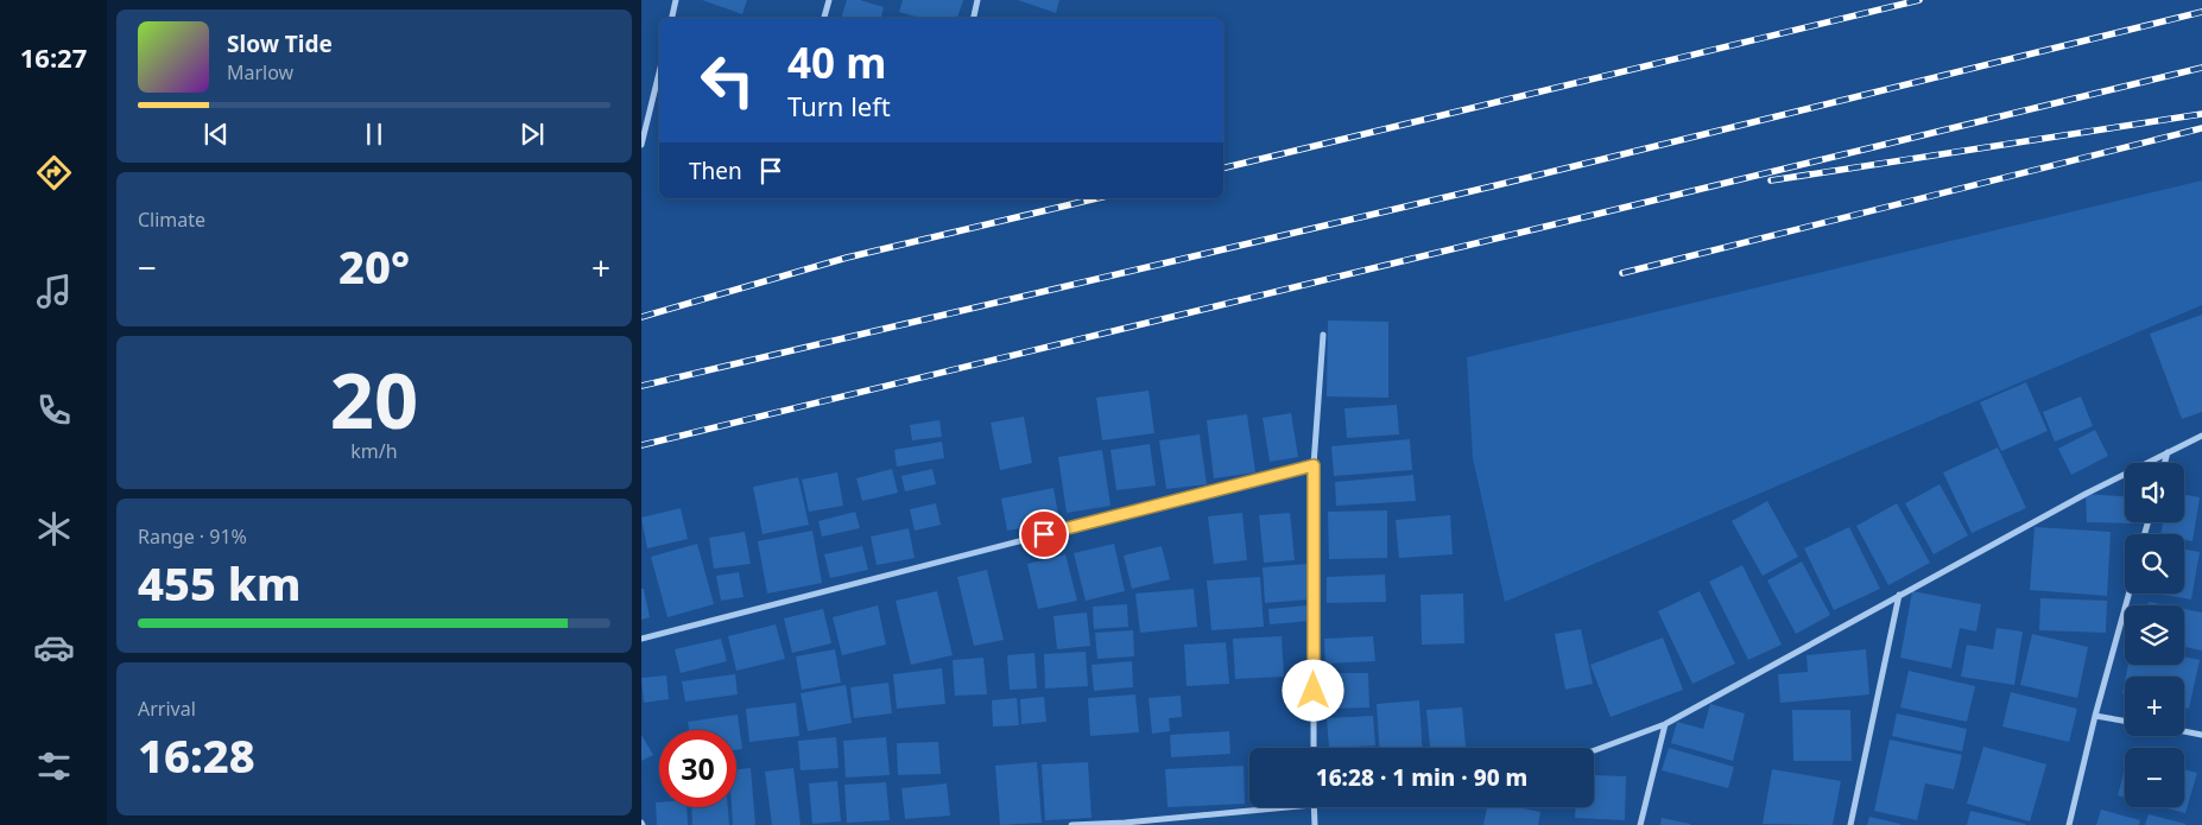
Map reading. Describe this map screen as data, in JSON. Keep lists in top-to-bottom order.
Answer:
{
  "page": {
    "tabs": "16:27",
    "turn": ["40 m", "Turn left"],
    "song": ["Slow Tide", "Marlow"],
    "then": "Then",
    "tile": [
      "Climate",
      ["20", "km/h"],
      ["Range · 91%", "455 km"],
      ["Arrival", "16:28"]
    ],
    "heat": ["−", "20°", "+"],
    "map_buttons": ["+", "−"],
    "limit": "30",
    "trip": "16:28 · 1 min · 90 m"
  }
}
